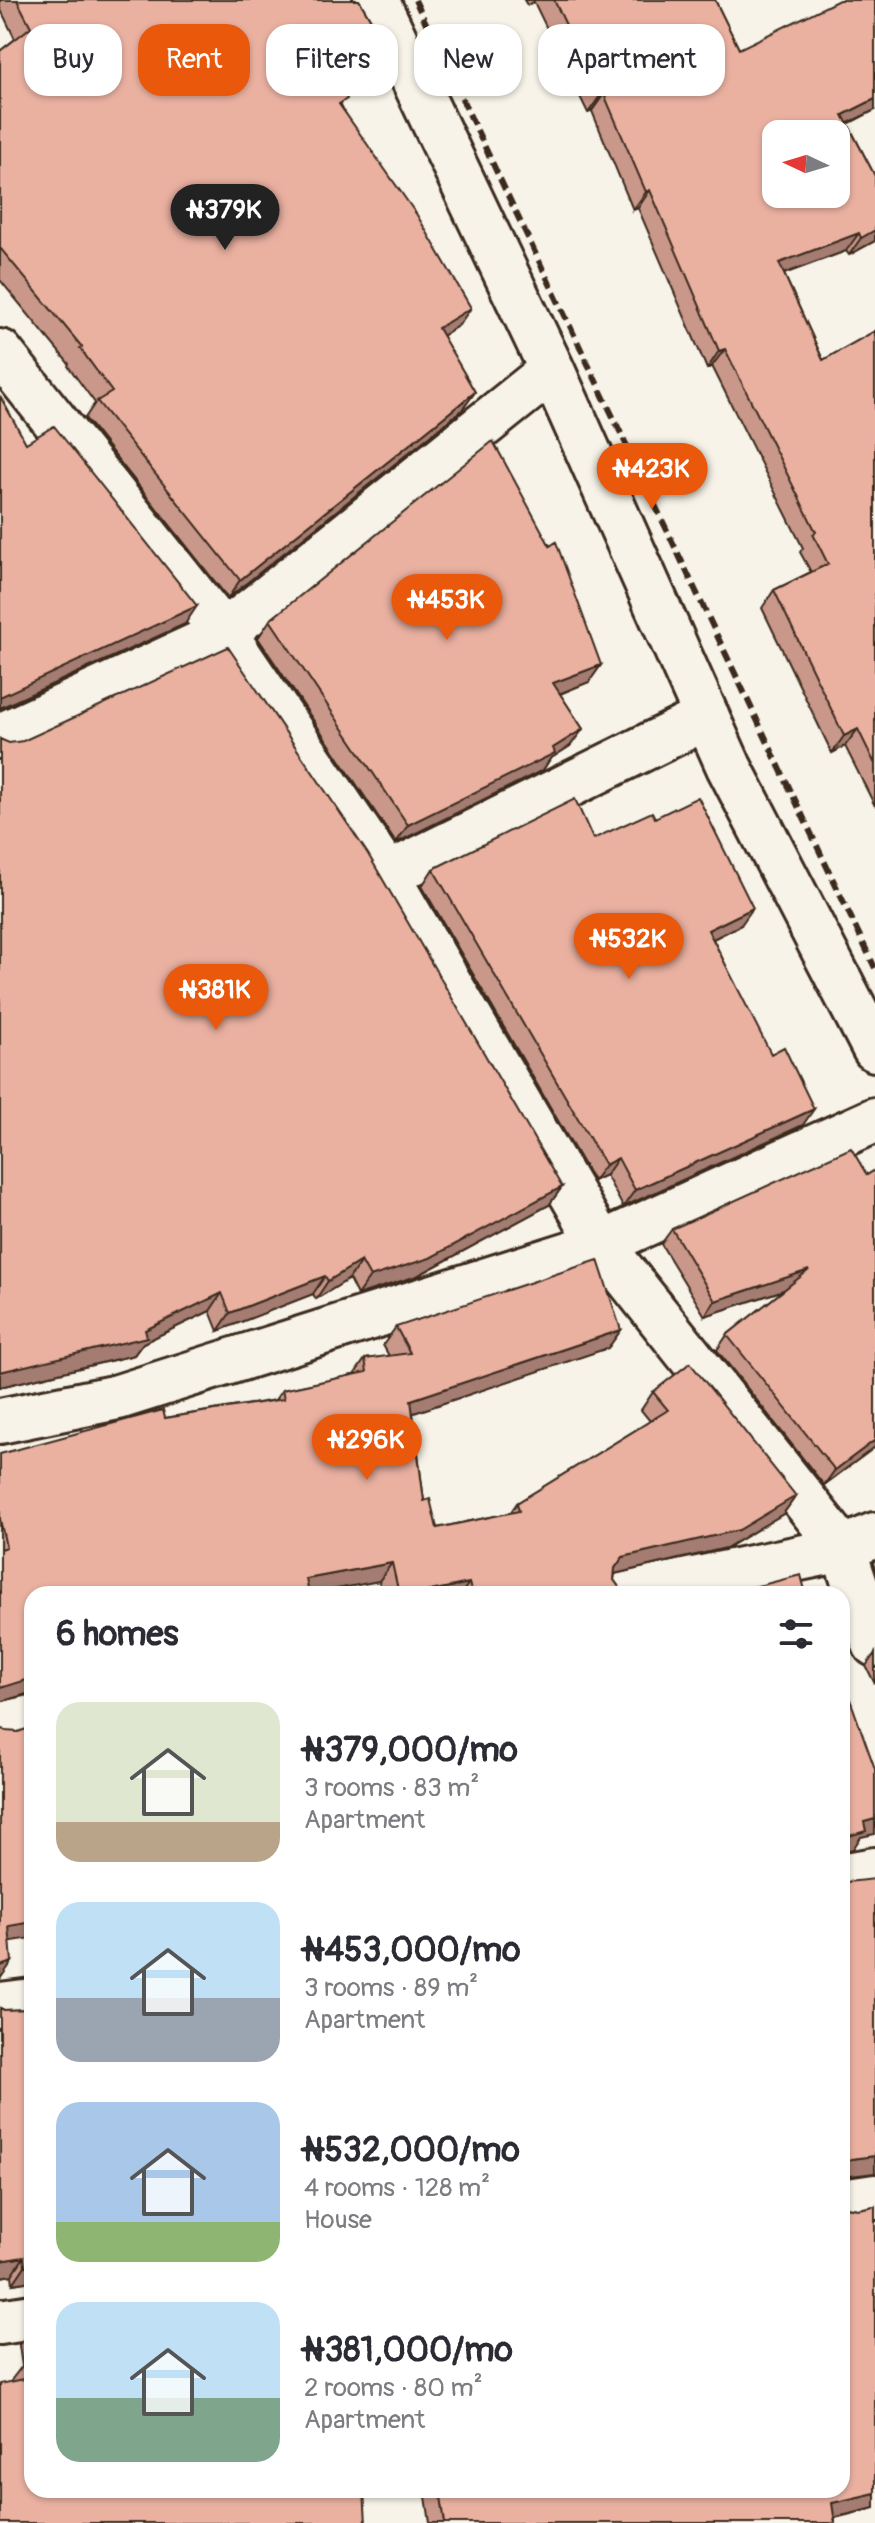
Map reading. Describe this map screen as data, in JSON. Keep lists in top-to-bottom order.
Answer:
{
  "north": "left",
  "page": {
    "chip": [
      "Buy",
      "Rent",
      "Filters",
      "New",
      "Apartment"
    ],
    "price": [
      "₦379K",
      "₦423K",
      "₦453K",
      "₦532K",
      "₦381K",
      "₦296K"
    ],
    "heading": "6 homes",
    "list": [
      {
        "name": "₦379,000/mo",
        "note": "3 rooms · 83 m² · Apartment"
      },
      {
        "name": "₦453,000/mo",
        "note": "3 rooms · 89 m² · Apartment"
      },
      {
        "name": "₦532,000/mo",
        "note": "4 rooms · 128 m² · House"
      },
      {
        "name": "₦381,000/mo",
        "note": "2 rooms · 80 m² · Apartment"
      }
    ]
  }
}
